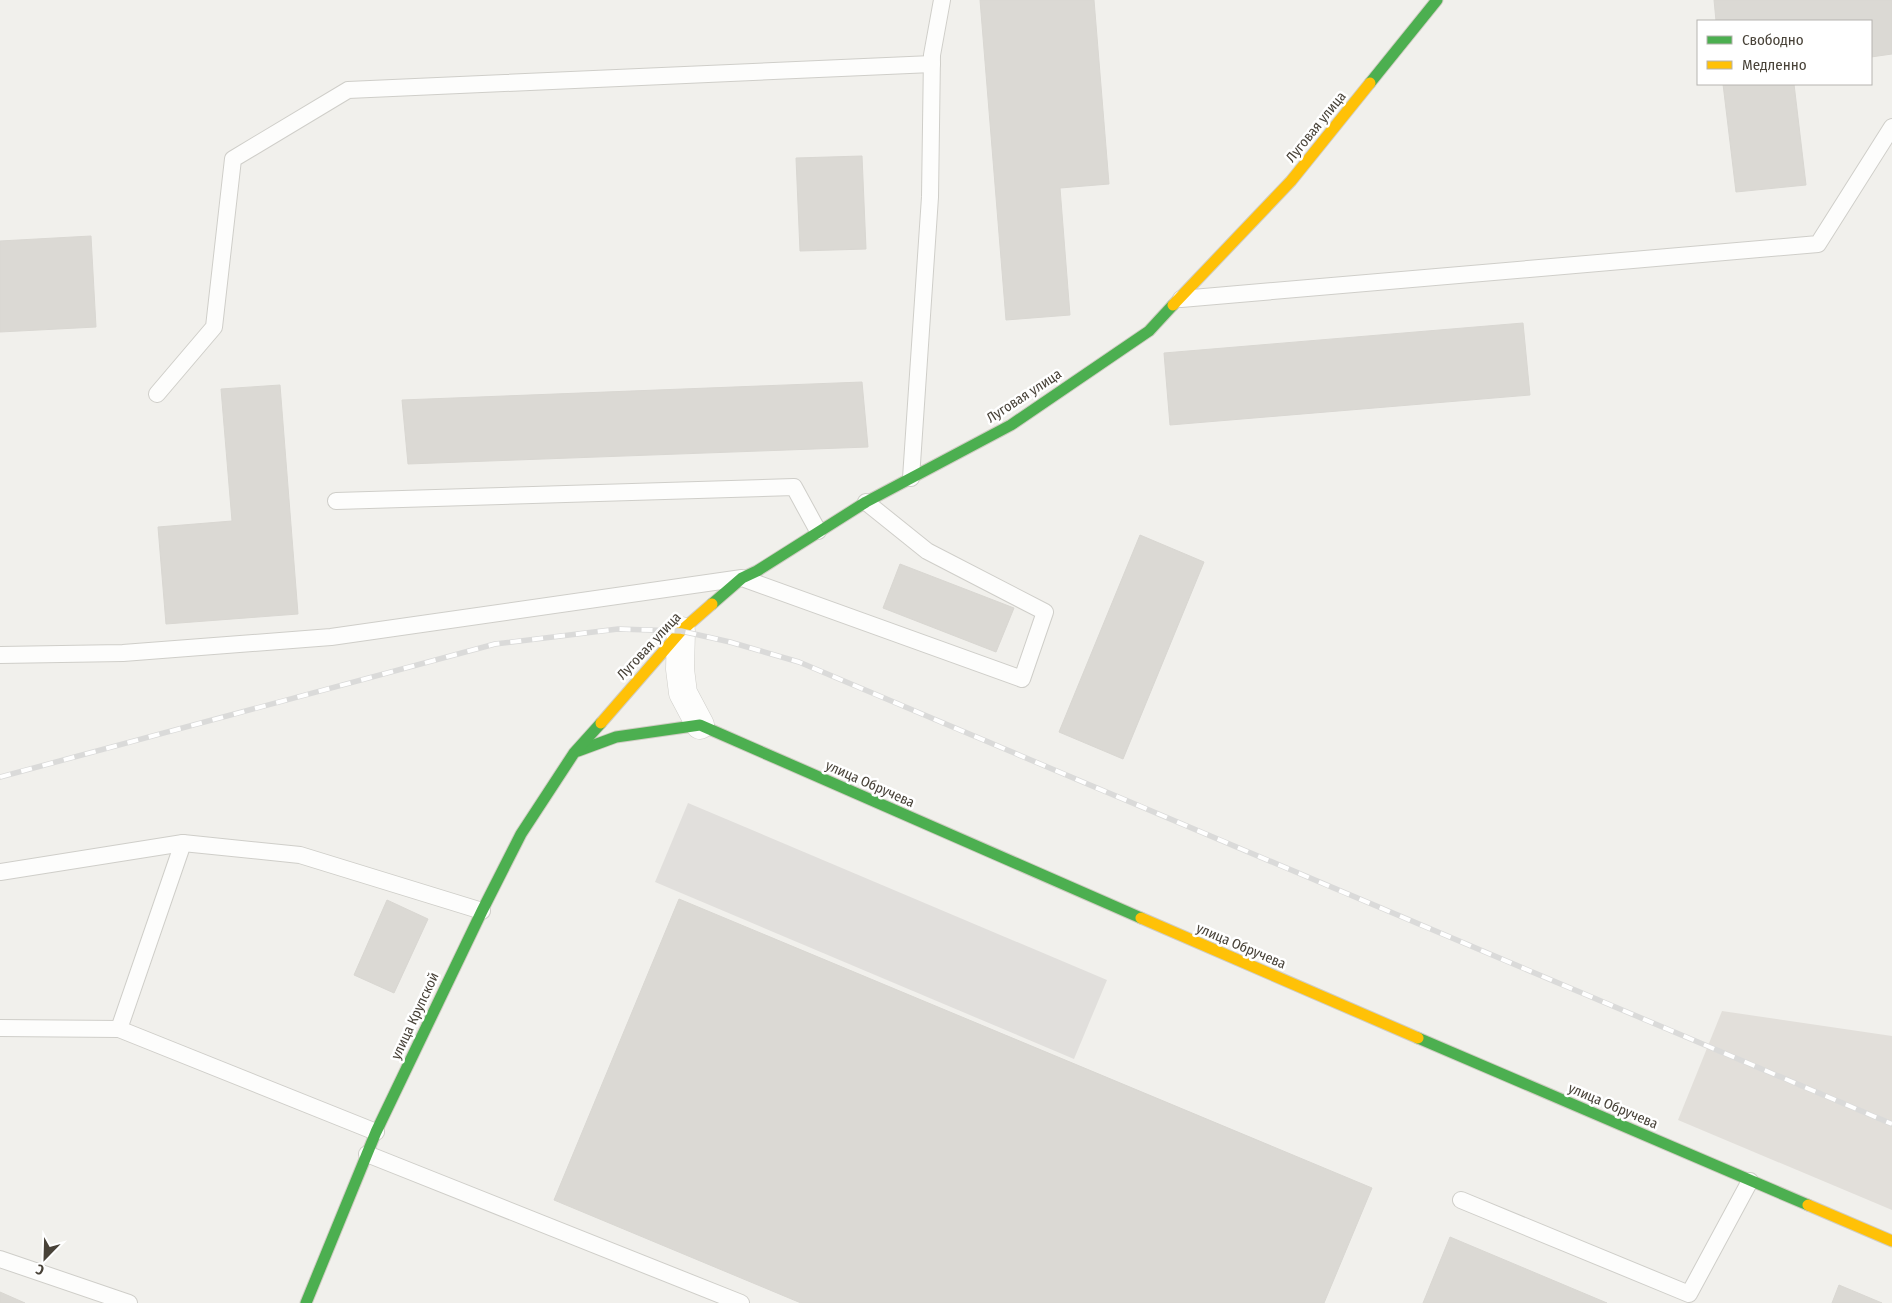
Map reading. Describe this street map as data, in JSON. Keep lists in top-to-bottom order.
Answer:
{
  "streets": {
    "main road": ["Луговая улица", "улица Обручева", "улица Крупской"]
  },
  "crossings": [
    ["Луговая улица", "улица Крупской"]
  ],
  "legend": ["Свободно", "Медленно"],
  "north": "bottom left"
}
